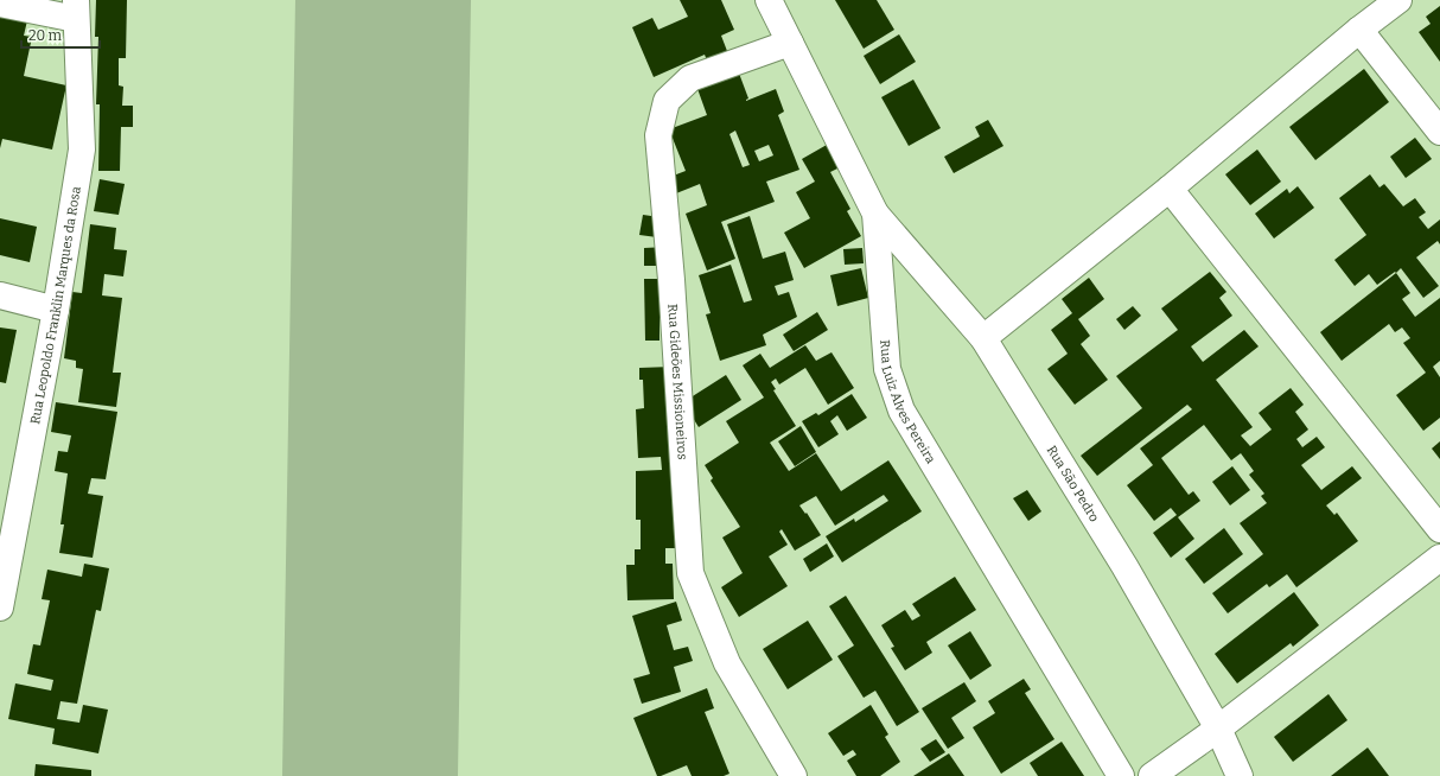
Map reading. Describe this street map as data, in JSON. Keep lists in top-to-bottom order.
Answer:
{
  "streets": {
    "street": [
      "Rua Leopoldo Franklin Marques da Rosa",
      "Rua Gideões Missioneiros",
      "Rua Luiz Alves Pereira",
      "Rua São Pedro"
    ]
  },
  "crossings": [
    ["Rua Gideões Missioneiros", "Rua Luiz Alves Pereira"],
    ["Rua Luiz Alves Pereira", "Rua São Pedro"]
  ],
  "scale_bar": "20 m"
}
